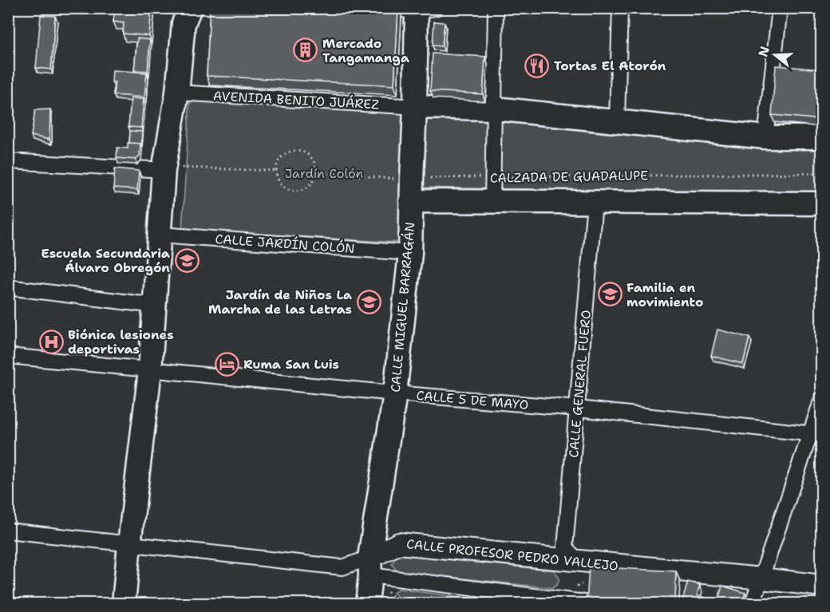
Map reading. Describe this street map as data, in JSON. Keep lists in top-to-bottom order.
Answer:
{
  "streets": {
    "main road": ["CALZADA DE GUADALUPE", "CALLE MIGUEL BARRAGÁN"],
    "street": [
      "AVENIDA BENITO JUÁREZ",
      "CALLE JARDÍN COLÓN",
      "CALLE GENERAL FUERO",
      "CALLE 5 DE MAYO",
      "CALLE PROFESOR PEDRO VALLEJO"
    ]
  },
  "crossings": [
    ["AVENIDA BENITO JUÁREZ", "CALLE MIGUEL BARRAGÁN"],
    ["CALZADA DE GUADALUPE", "CALLE MIGUEL BARRAGÁN"],
    ["CALZADA DE GUADALUPE", "CALLE GENERAL FUERO"],
    ["CALLE JARDÍN COLÓN", "CALLE MIGUEL BARRAGÁN"],
    ["CALLE MIGUEL BARRAGÁN", "CALLE 5 DE MAYO"],
    ["CALLE MIGUEL BARRAGÁN", "CALLE PROFESOR PEDRO VALLEJO"],
    ["CALLE GENERAL FUERO", "CALLE 5 DE MAYO"],
    ["CALLE GENERAL FUERO", "CALLE PROFESOR PEDRO VALLEJO"]
  ],
  "parks": ["Jardín Colón"],
  "places": {
    "building": ["Mercado Tangamanga"],
    "restaurant": ["Tortas El Atorón"],
    "school or university": ["Escuela Secundaria Álvaro Obregón", "Familia en movimiento", "Jardín de Niños La Marcha de las Letras"],
    "hospital": ["Biónica lesiones deportivas"],
    "hotel": ["Ruma San Luis"]
  },
  "north": "left"
}
